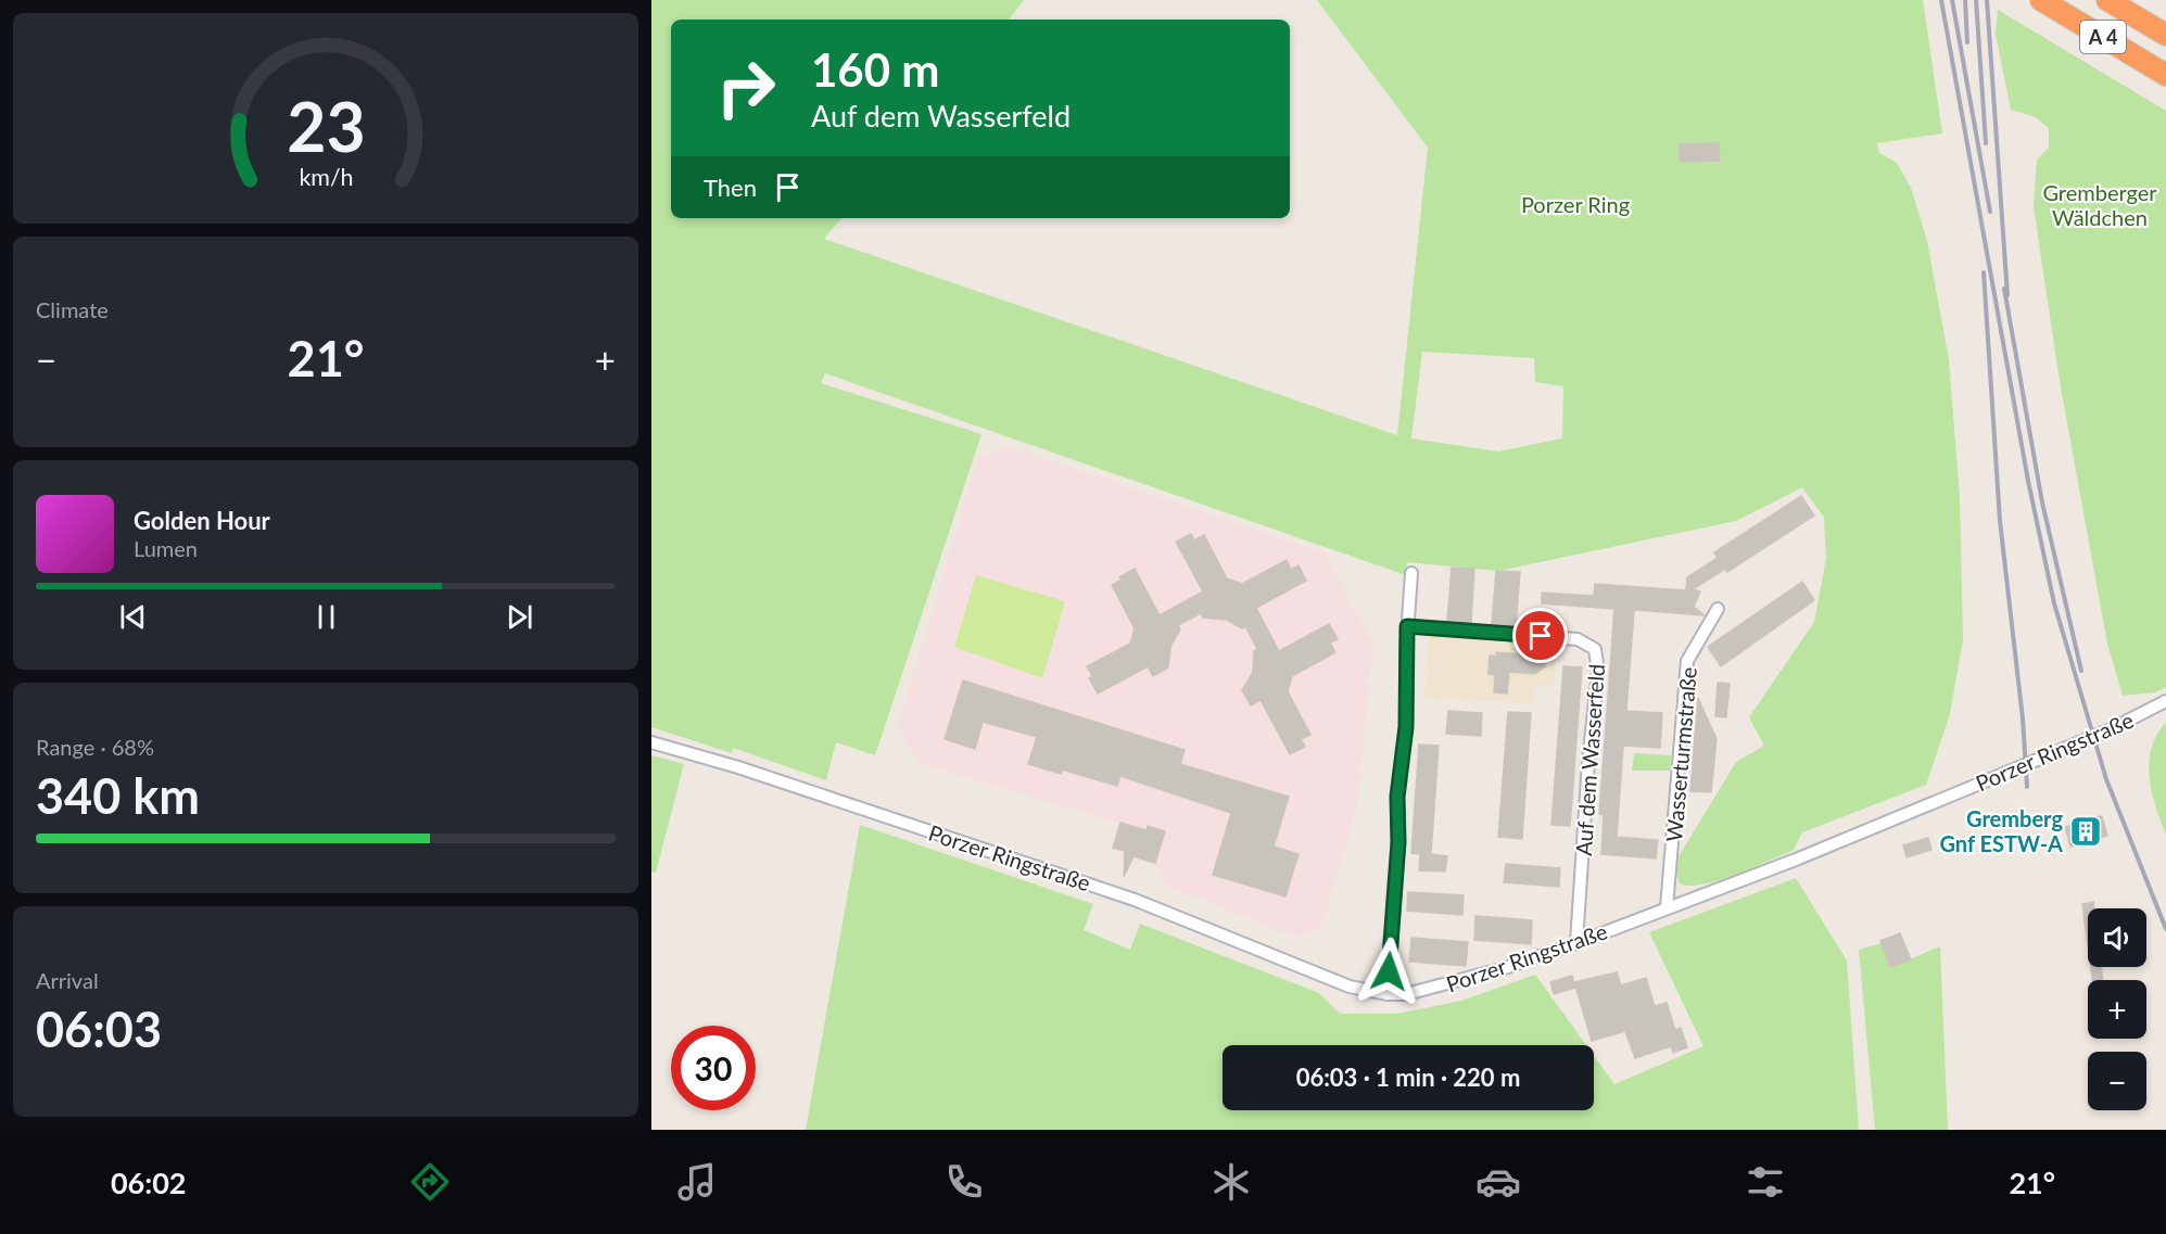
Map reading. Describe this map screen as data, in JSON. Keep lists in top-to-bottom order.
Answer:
{
  "streets": {
    "highway": ["A 4"],
    "street": ["Porzer Ringstraße", "Wasserturmstraße", "Auf dem Wasserfeld"]
  },
  "crossings": [
    ["Porzer Ringstraße", "Wasserturmstraße"],
    ["Porzer Ringstraße", "Auf dem Wasserfeld"]
  ],
  "parks": ["Gremberger Wäldchen", "Porzer Ring"],
  "places": {
    "building": ["Gremberg Gnf ESTW-A"]
  },
  "page": {
    "turn": ["160 m", "Auf dem Wasserfeld"],
    "then": "Then",
    "tile": [
      "Climate",
      ["Range · 68%", "340 km"],
      ["Arrival", "06:03"]
    ],
    "heat": ["−", "21°", "+"],
    "song": ["Golden Hour", "Lumen"],
    "map_buttons": ["+", "−"],
    "limit": "30",
    "trip": "06:03 · 1 min · 220 m",
    "tabs": ["06:02", "21°"],
    "gauge": ["23", "km/h"]
  }
}
